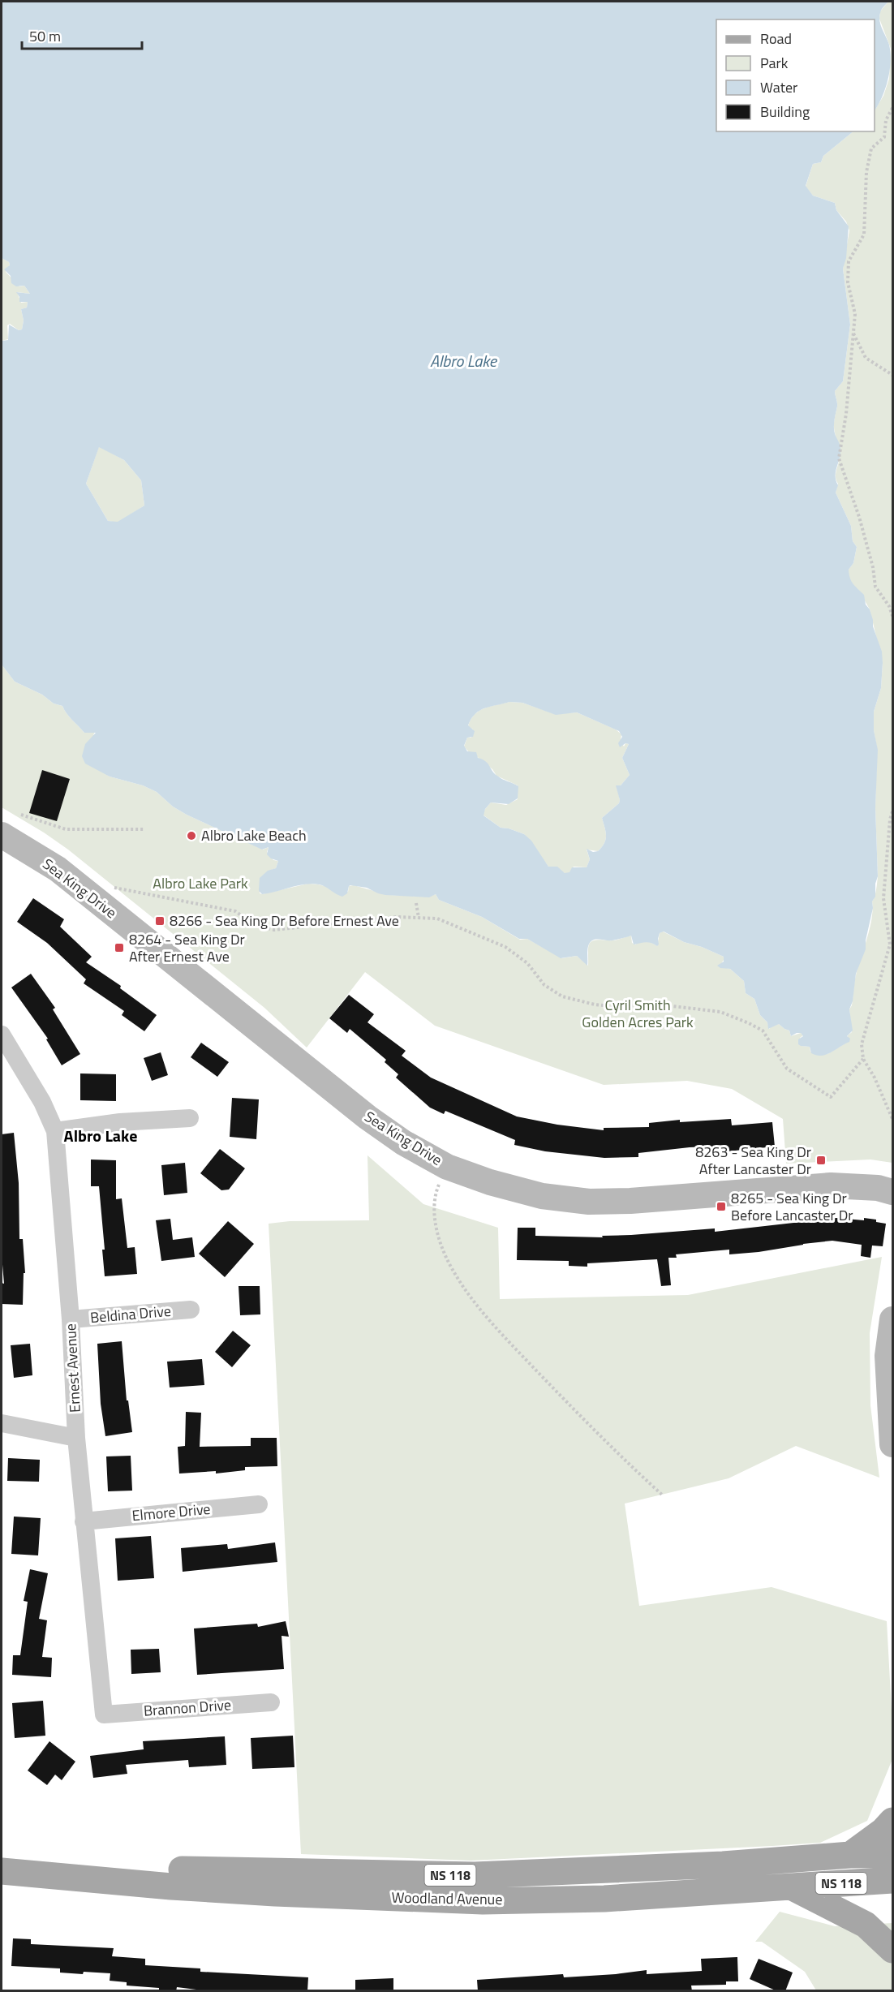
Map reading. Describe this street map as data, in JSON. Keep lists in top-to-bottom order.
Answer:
{
  "streets": {
    "main road": ["NS 118", "Woodland Avenue"],
    "street": [
      "Sea King Drive",
      "Beldina Drive",
      "Ernest Avenue",
      "Elmore Drive",
      "Brannon Drive"
    ]
  },
  "crossings": [
    ["Beldina Drive", "Ernest Avenue"],
    ["Ernest Avenue", "Elmore Drive"],
    ["Ernest Avenue", "Brannon Drive"]
  ],
  "districts": ["Albro Lake"],
  "water": ["Albro Lake"],
  "parks": ["Albro Lake Park", "Cyril Smith Golden Acres Park"],
  "places": {
    "other": ["Albro Lake Beach"],
    "transit": [
      "8266 - Sea King Dr Before Ernest Ave",
      "8264 - Sea King Dr After Ernest Ave",
      "8263 - Sea King Dr After Lancaster Dr",
      "8265 - Sea King Dr Before Lancaster Dr"
    ]
  },
  "legend": [
    "Road",
    "Park",
    "Water",
    "Building"
  ],
  "scale_bar": "50 m"
}
